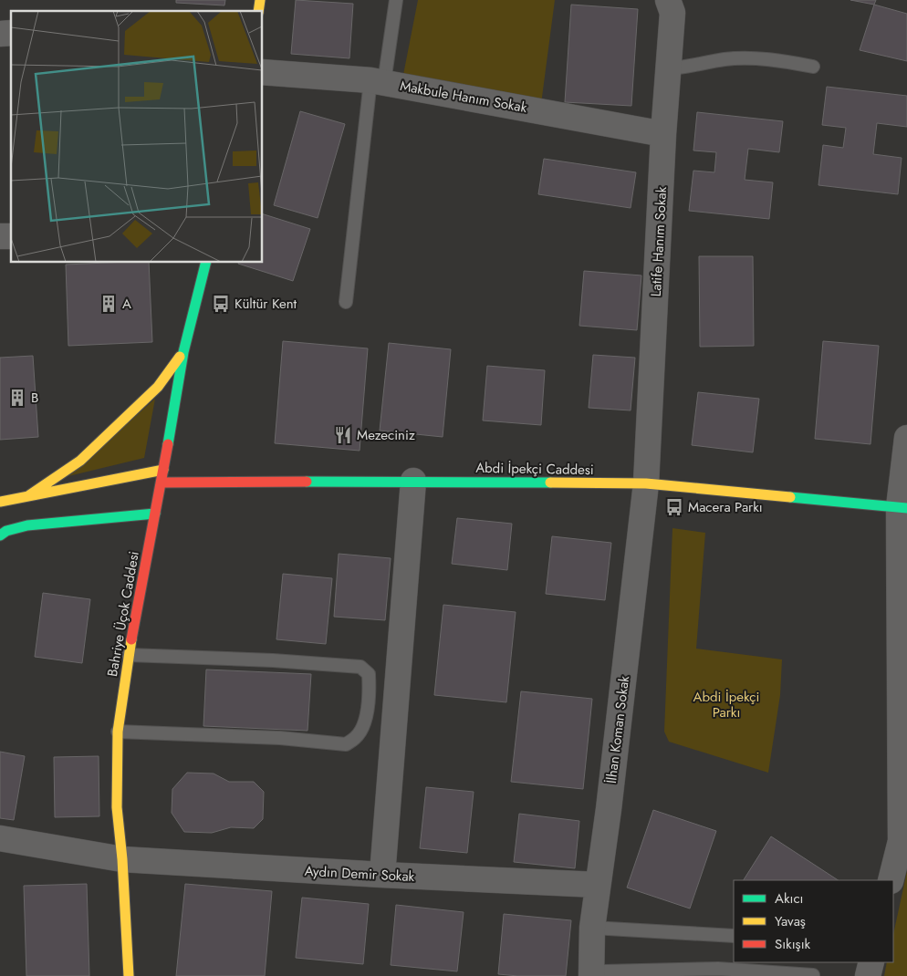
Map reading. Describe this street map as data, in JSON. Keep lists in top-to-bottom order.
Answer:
{
  "streets": {
    "main road": ["Abdi İpekçi Caddesi", "Bahriye Üçok Caddesi"],
    "street": [
      "Makbule Hanım Sokak",
      "Latife Hanım Sokak",
      "İlhan Koman Sokak",
      "Aydın Demir Sokak"
    ]
  },
  "crossings": [
    ["Makbule Hanım Sokak", "Latife Hanım Sokak"],
    ["Latife Hanım Sokak", "Abdi İpekçi Caddesi"],
    ["Latife Hanım Sokak", "İlhan Koman Sokak"],
    ["Abdi İpekçi Caddesi", "Bahriye Üçok Caddesi"],
    ["Abdi İpekçi Caddesi", "İlhan Koman Sokak"],
    ["Bahriye Üçok Caddesi", "Aydın Demir Sokak"],
    ["İlhan Koman Sokak", "Aydın Demir Sokak"]
  ],
  "parks": ["Abdi İpekçi Parkı"],
  "places": {
    "building": ["A", "B"],
    "bus stop": ["Kültür Kent", "Macera Parkı"],
    "restaurant": ["Mezeciniz"]
  },
  "legend": ["Akıcı", "Yavaş", "Sıkışık"]
}
